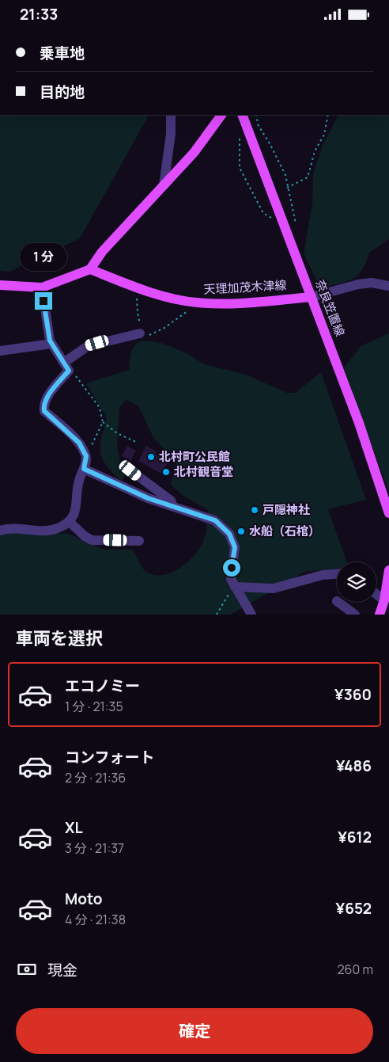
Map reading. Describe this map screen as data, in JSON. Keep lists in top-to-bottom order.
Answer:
{
  "streets": {
    "main road": ["天理加茂木津線", "奈良笠置線"]
  },
  "crossings": [
    ["天理加茂木津線", "奈良笠置線"]
  ],
  "places": [
    "北村町公民館",
    "北村観音堂",
    "戸隠神社",
    "水船（石棺）"
  ],
  "page": {
    "status": "21:33",
    "banner": ["乗車地", "目的地"],
    "bubble": "1 分",
    "heading": "車両を選択",
    "list": [
      {
        "name": "エコノミー",
        "note": "1 分 · 21:35",
        "value": "¥360"
      },
      {
        "name": "コンフォート",
        "note": "2 分 · 21:36",
        "value": "¥486"
      },
      {
        "name": "XL",
        "note": "3 分 · 21:37",
        "value": "¥612"
      },
      {
        "name": "Moto",
        "note": "4 分 · 21:38",
        "value": "¥652"
      }
    ],
    "pay": ["現金", "260 m"],
    "buttons": "確定"
  }
}
